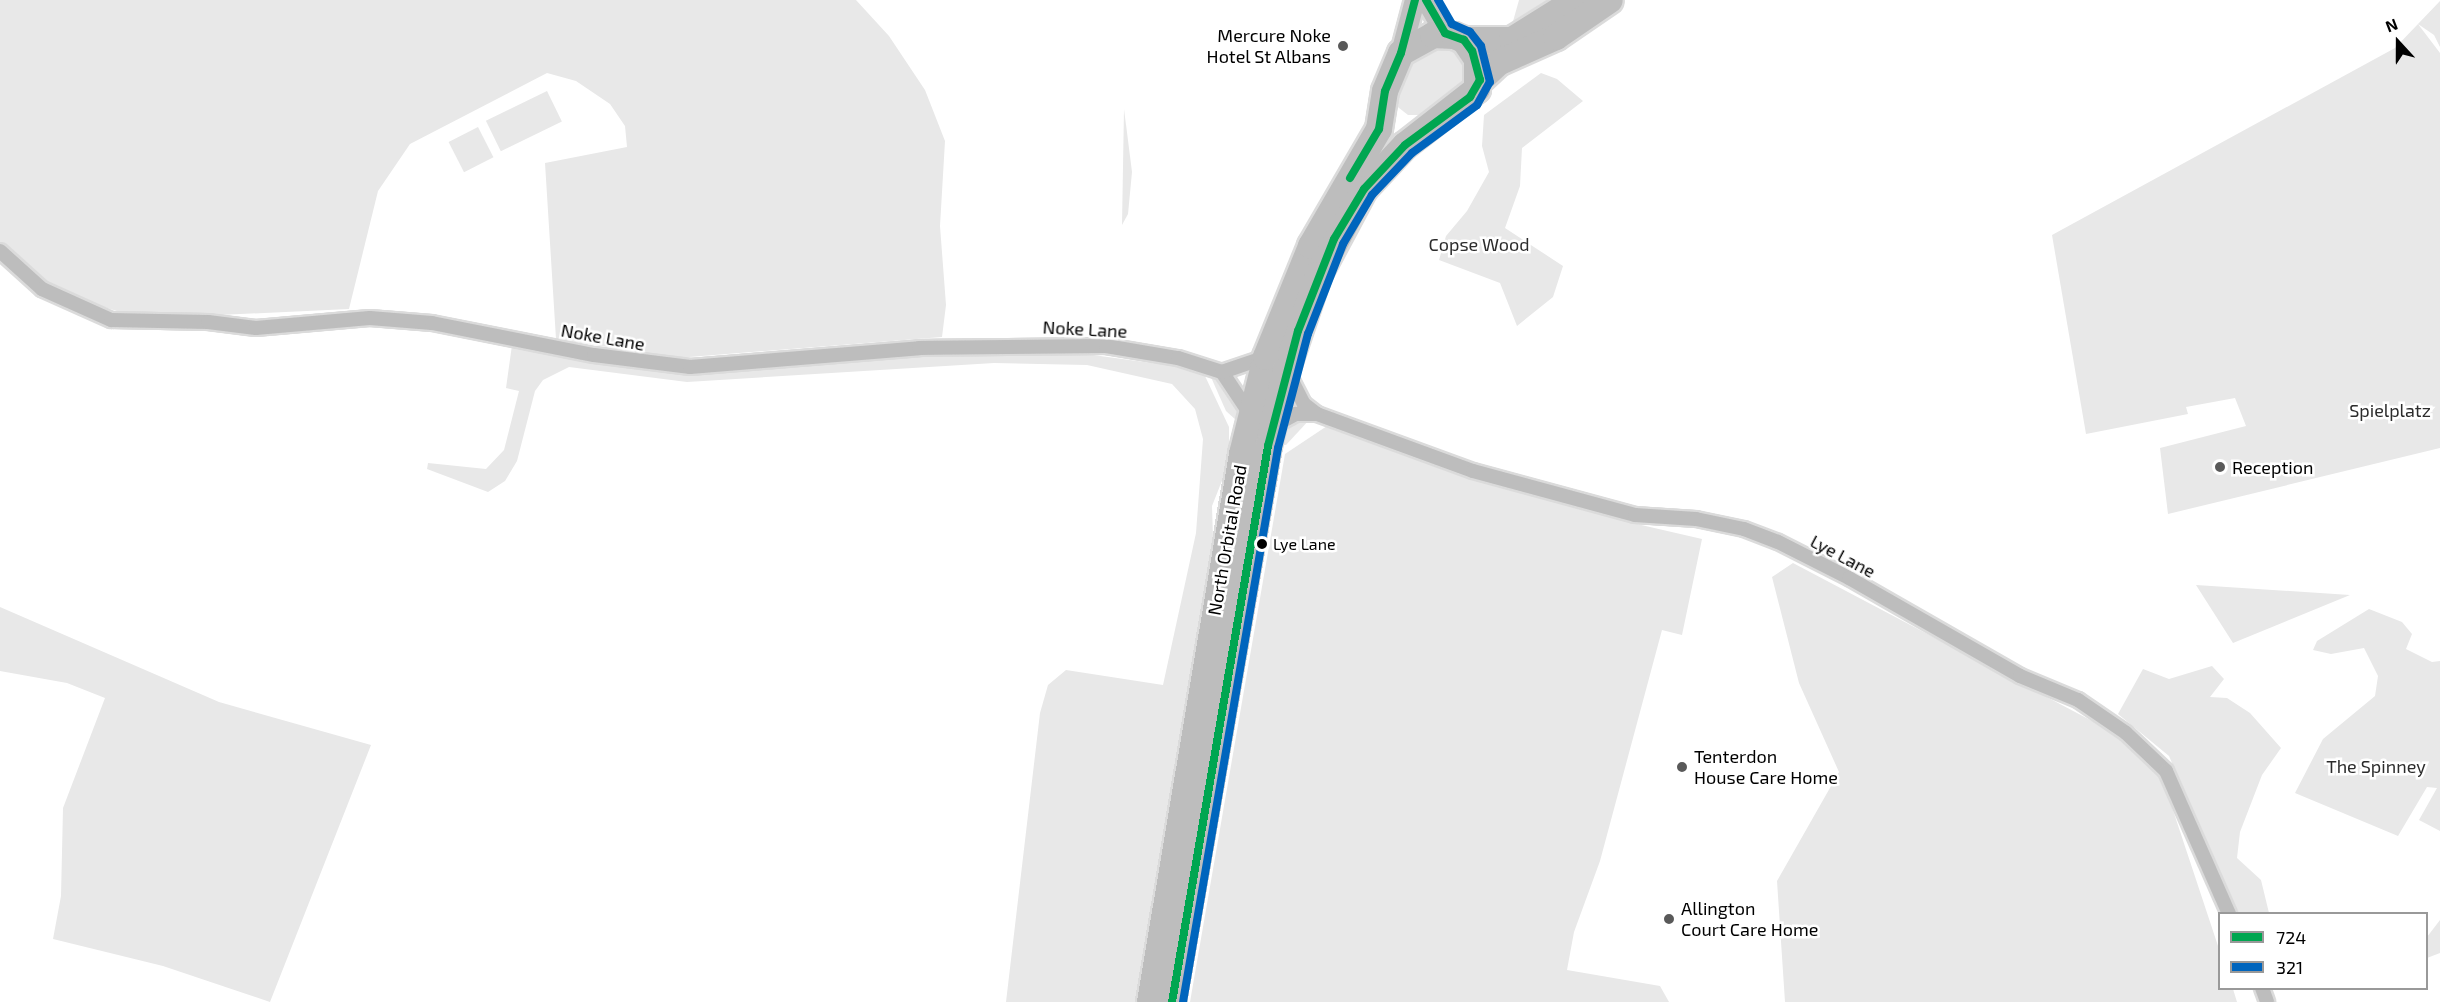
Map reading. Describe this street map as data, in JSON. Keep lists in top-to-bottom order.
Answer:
{
  "streets": {
    "highway": ["North Orbital Road"],
    "street": ["Noke Lane", "Lye Lane"]
  },
  "crossings": [
    ["North Orbital Road", "Lye Lane"]
  ],
  "parks": ["Copse Wood", "Spielplatz", "The Spinney"],
  "places": [
    "Mercure Noke Hotel St Albans",
    "Reception",
    "Lye Lane",
    "Tenterdon House Care Home",
    "Allington Court Care Home"
  ],
  "lines": ["transit line 724", "transit line 321"],
  "legend": ["724", "321"],
  "north": "top"
}
